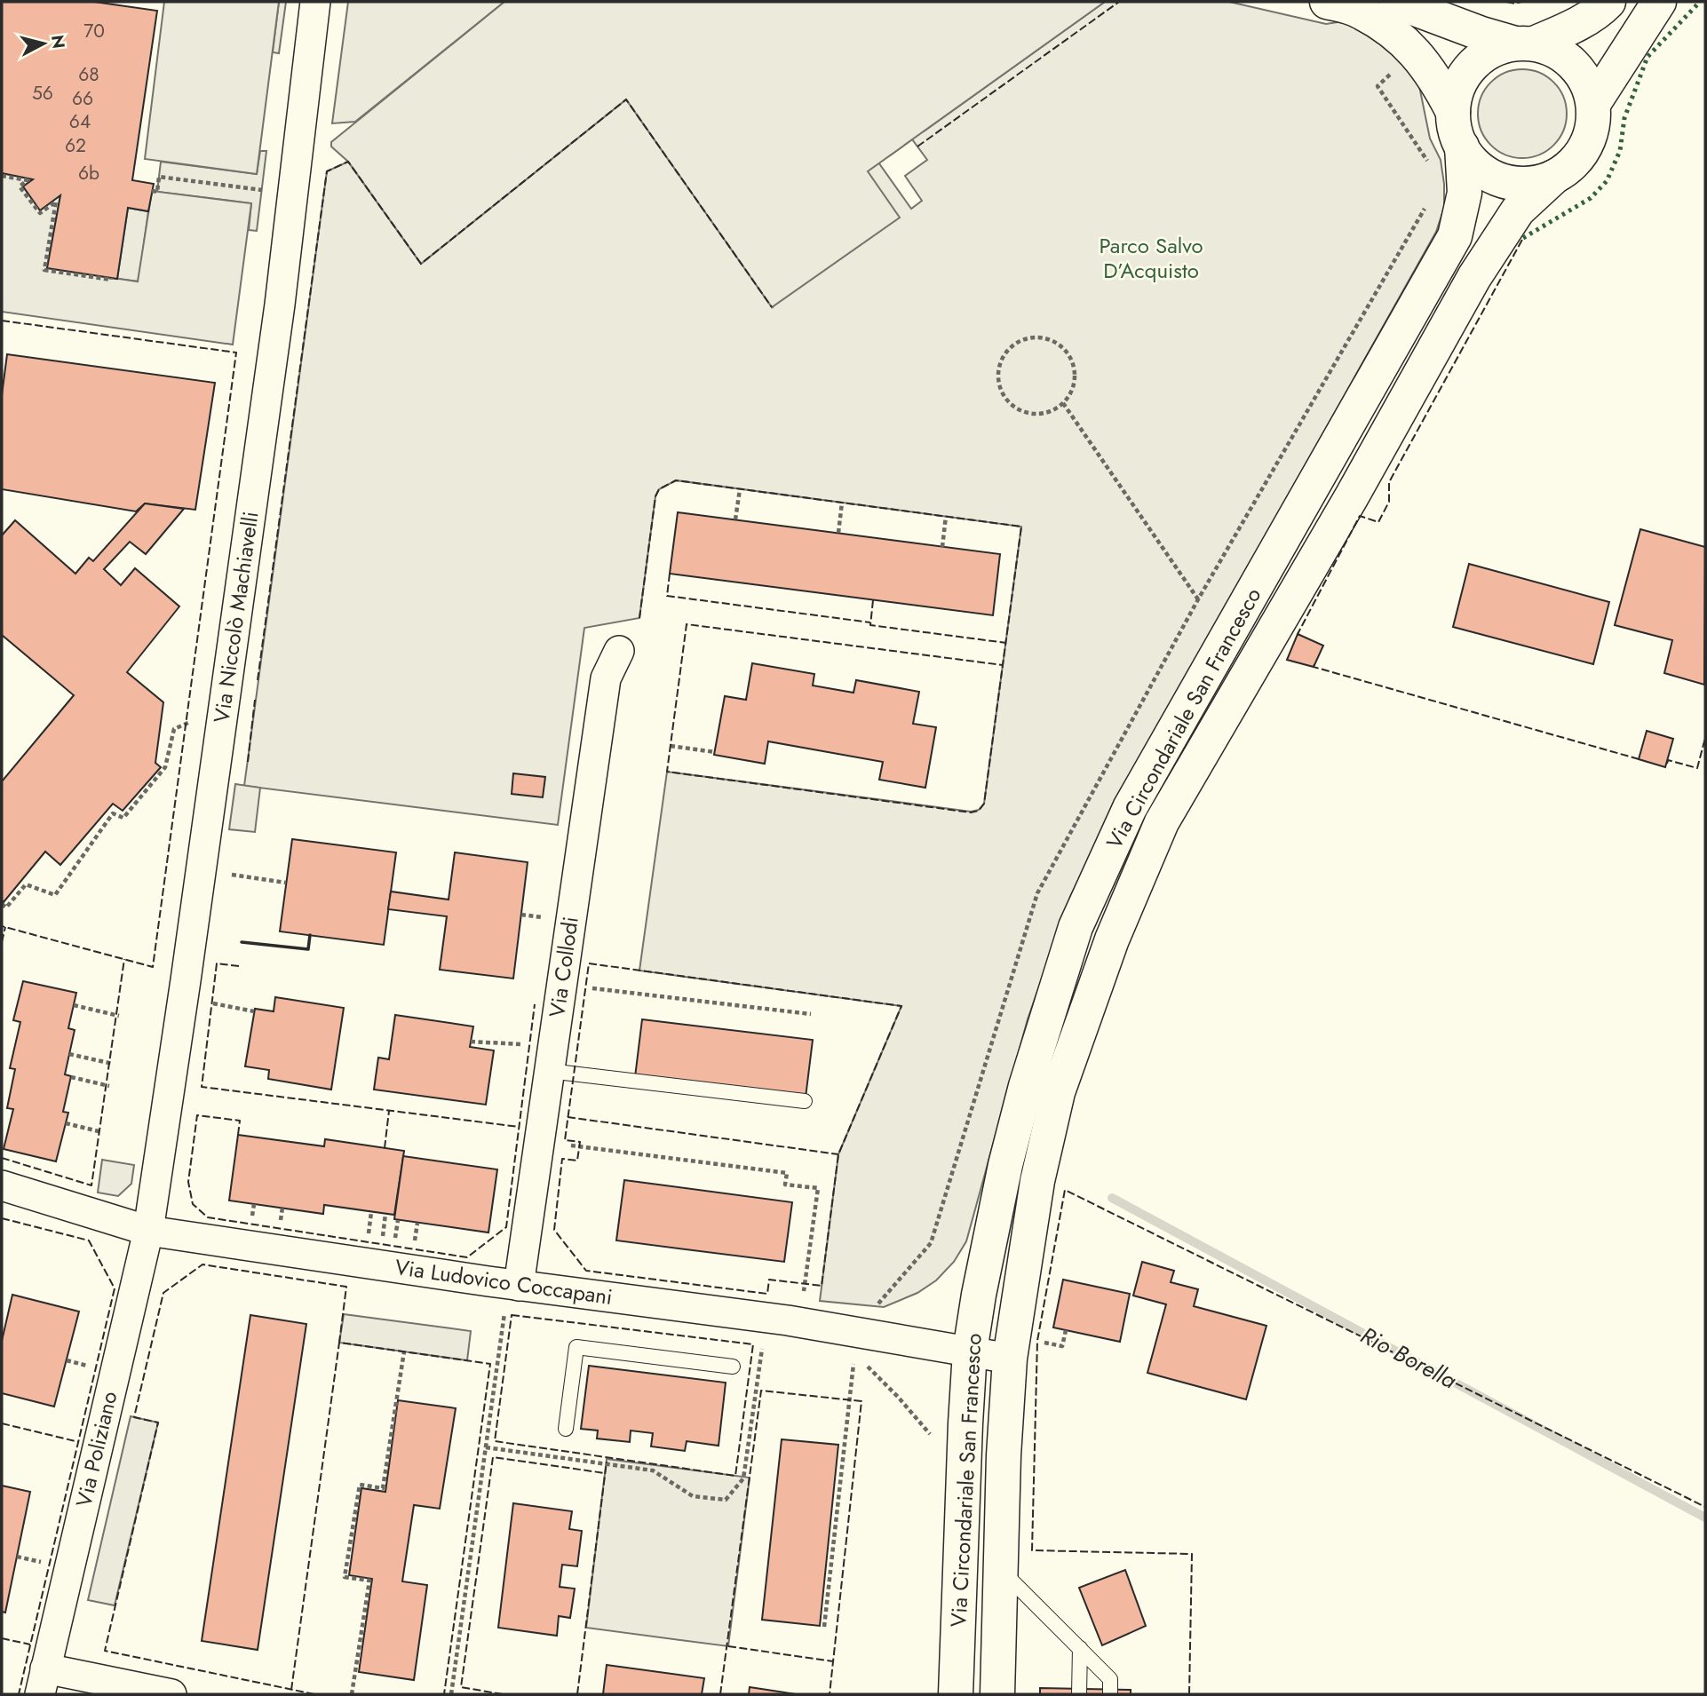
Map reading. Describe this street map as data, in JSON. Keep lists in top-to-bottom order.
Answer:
{
  "streets": {
    "street": [
      "Via Niccolò Machiavelli",
      "Via Circondariale San Francesco",
      "Via Collodi",
      "Via Ludovico Coccapani",
      "Via Poliziano"
    ]
  },
  "crossings": [
    ["Via Niccolò Machiavelli", "Via Ludovico Coccapani"],
    ["Via Niccolò Machiavelli", "Via Poliziano"],
    ["Via Circondariale San Francesco", "Via Ludovico Coccapani"],
    ["Via Collodi", "Via Ludovico Coccapani"],
    ["Via Ludovico Coccapani", "Via Poliziano"]
  ],
  "water": ["Rio Borella"],
  "parks": ["Parco Salvo D’Acquisto"],
  "house_numbers": [
    "70",
    "68",
    "56",
    "66",
    "64",
    "62",
    "6b"
  ],
  "north": "right"
}
